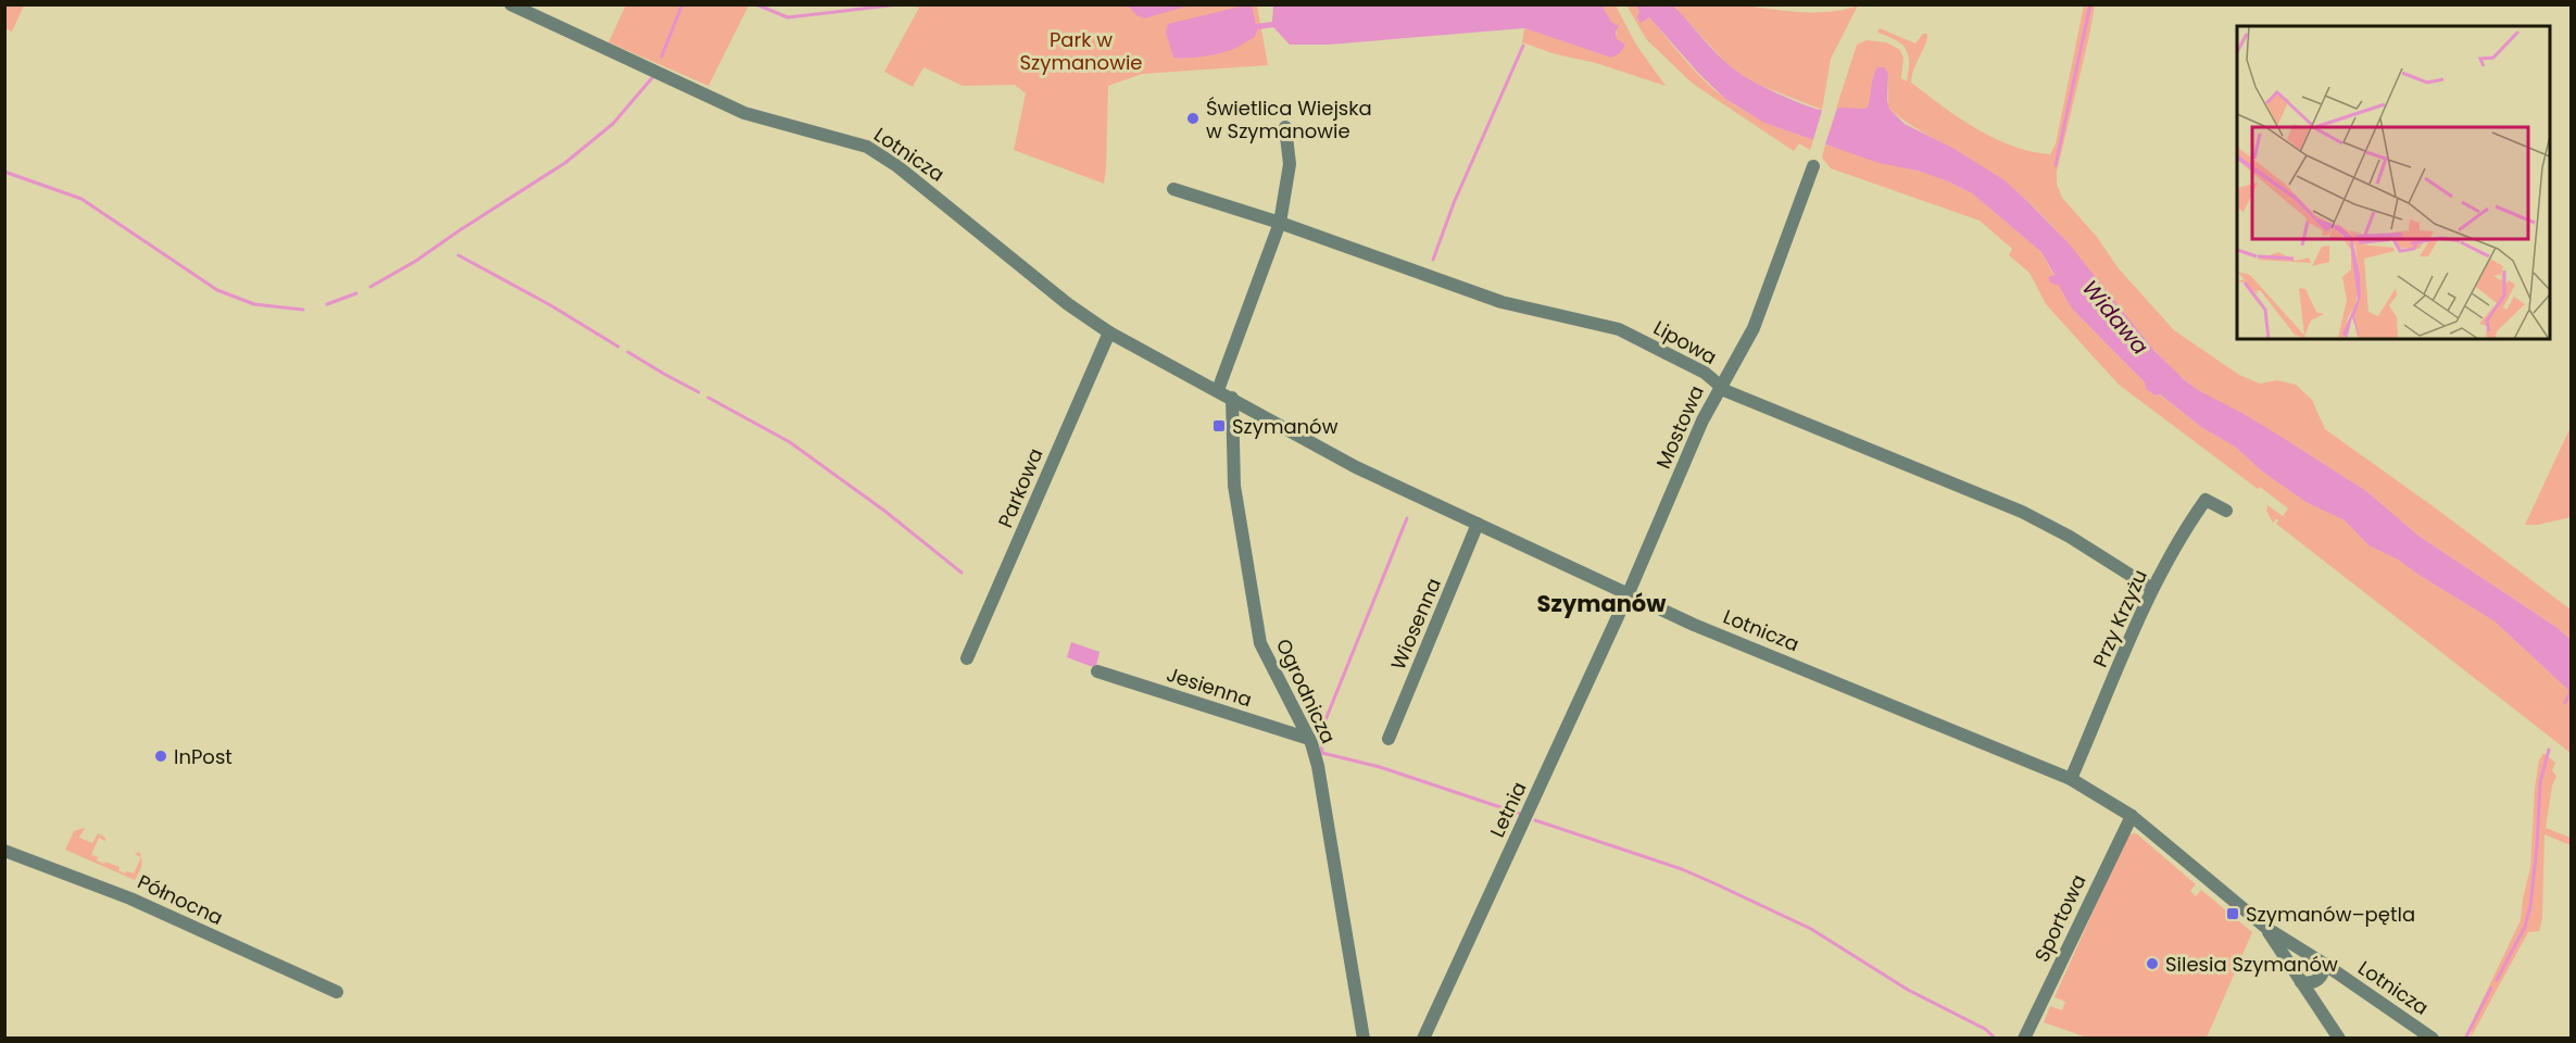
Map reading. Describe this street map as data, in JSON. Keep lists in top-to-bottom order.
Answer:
{
  "streets": {
    "street": [
      "Lotnicza",
      "Lipowa",
      "Mostowa",
      "Parkowa",
      "Przy Krzyżu",
      "Wiosenna",
      "Jesienna",
      "Ogrodnicza",
      "Letnia",
      "Północna",
      "Sportowa"
    ]
  },
  "crossings": [
    ["Lotnicza", "Mostowa"],
    ["Lotnicza", "Parkowa"],
    ["Lotnicza", "Przy Krzyżu"],
    ["Lotnicza", "Wiosenna"],
    ["Lotnicza", "Ogrodnicza"],
    ["Lotnicza", "Letnia"],
    ["Lotnicza", "Sportowa"],
    ["Lipowa", "Mostowa"],
    ["Lipowa", "Przy Krzyżu"],
    ["Lipowa", "Ogrodnicza"],
    ["Mostowa", "Letnia"],
    ["Jesienna", "Ogrodnicza"]
  ],
  "districts": ["Szymanów"],
  "water": ["Widawa"],
  "parks": ["Park w Szymanowie"],
  "places": {
    "other": ["Świetlica Wiejska w Szymanowie", "InPost", "Silesia Szymanów"],
    "transit": ["Szymanów", "Szymanów–pętla"]
  }
}
